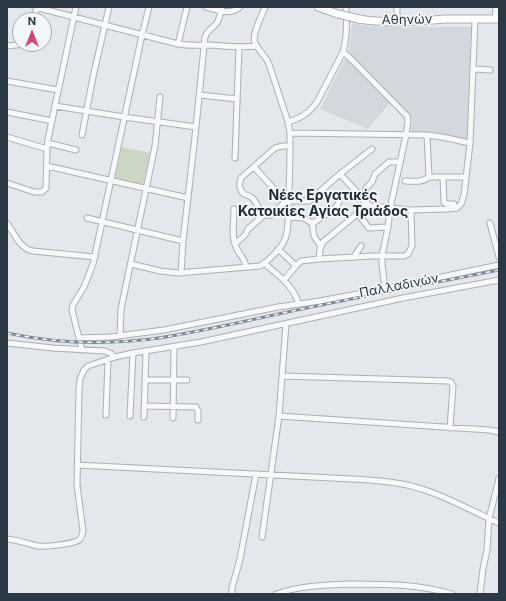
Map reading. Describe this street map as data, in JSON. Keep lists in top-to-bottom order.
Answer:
{
  "streets": {
    "main road": ["Αθηνών"],
    "street": ["Παλλαδινών"]
  },
  "districts": ["Νέες Εργατικές Κατοικίες Αγίας Τριάδος"],
  "north": "top"
}
